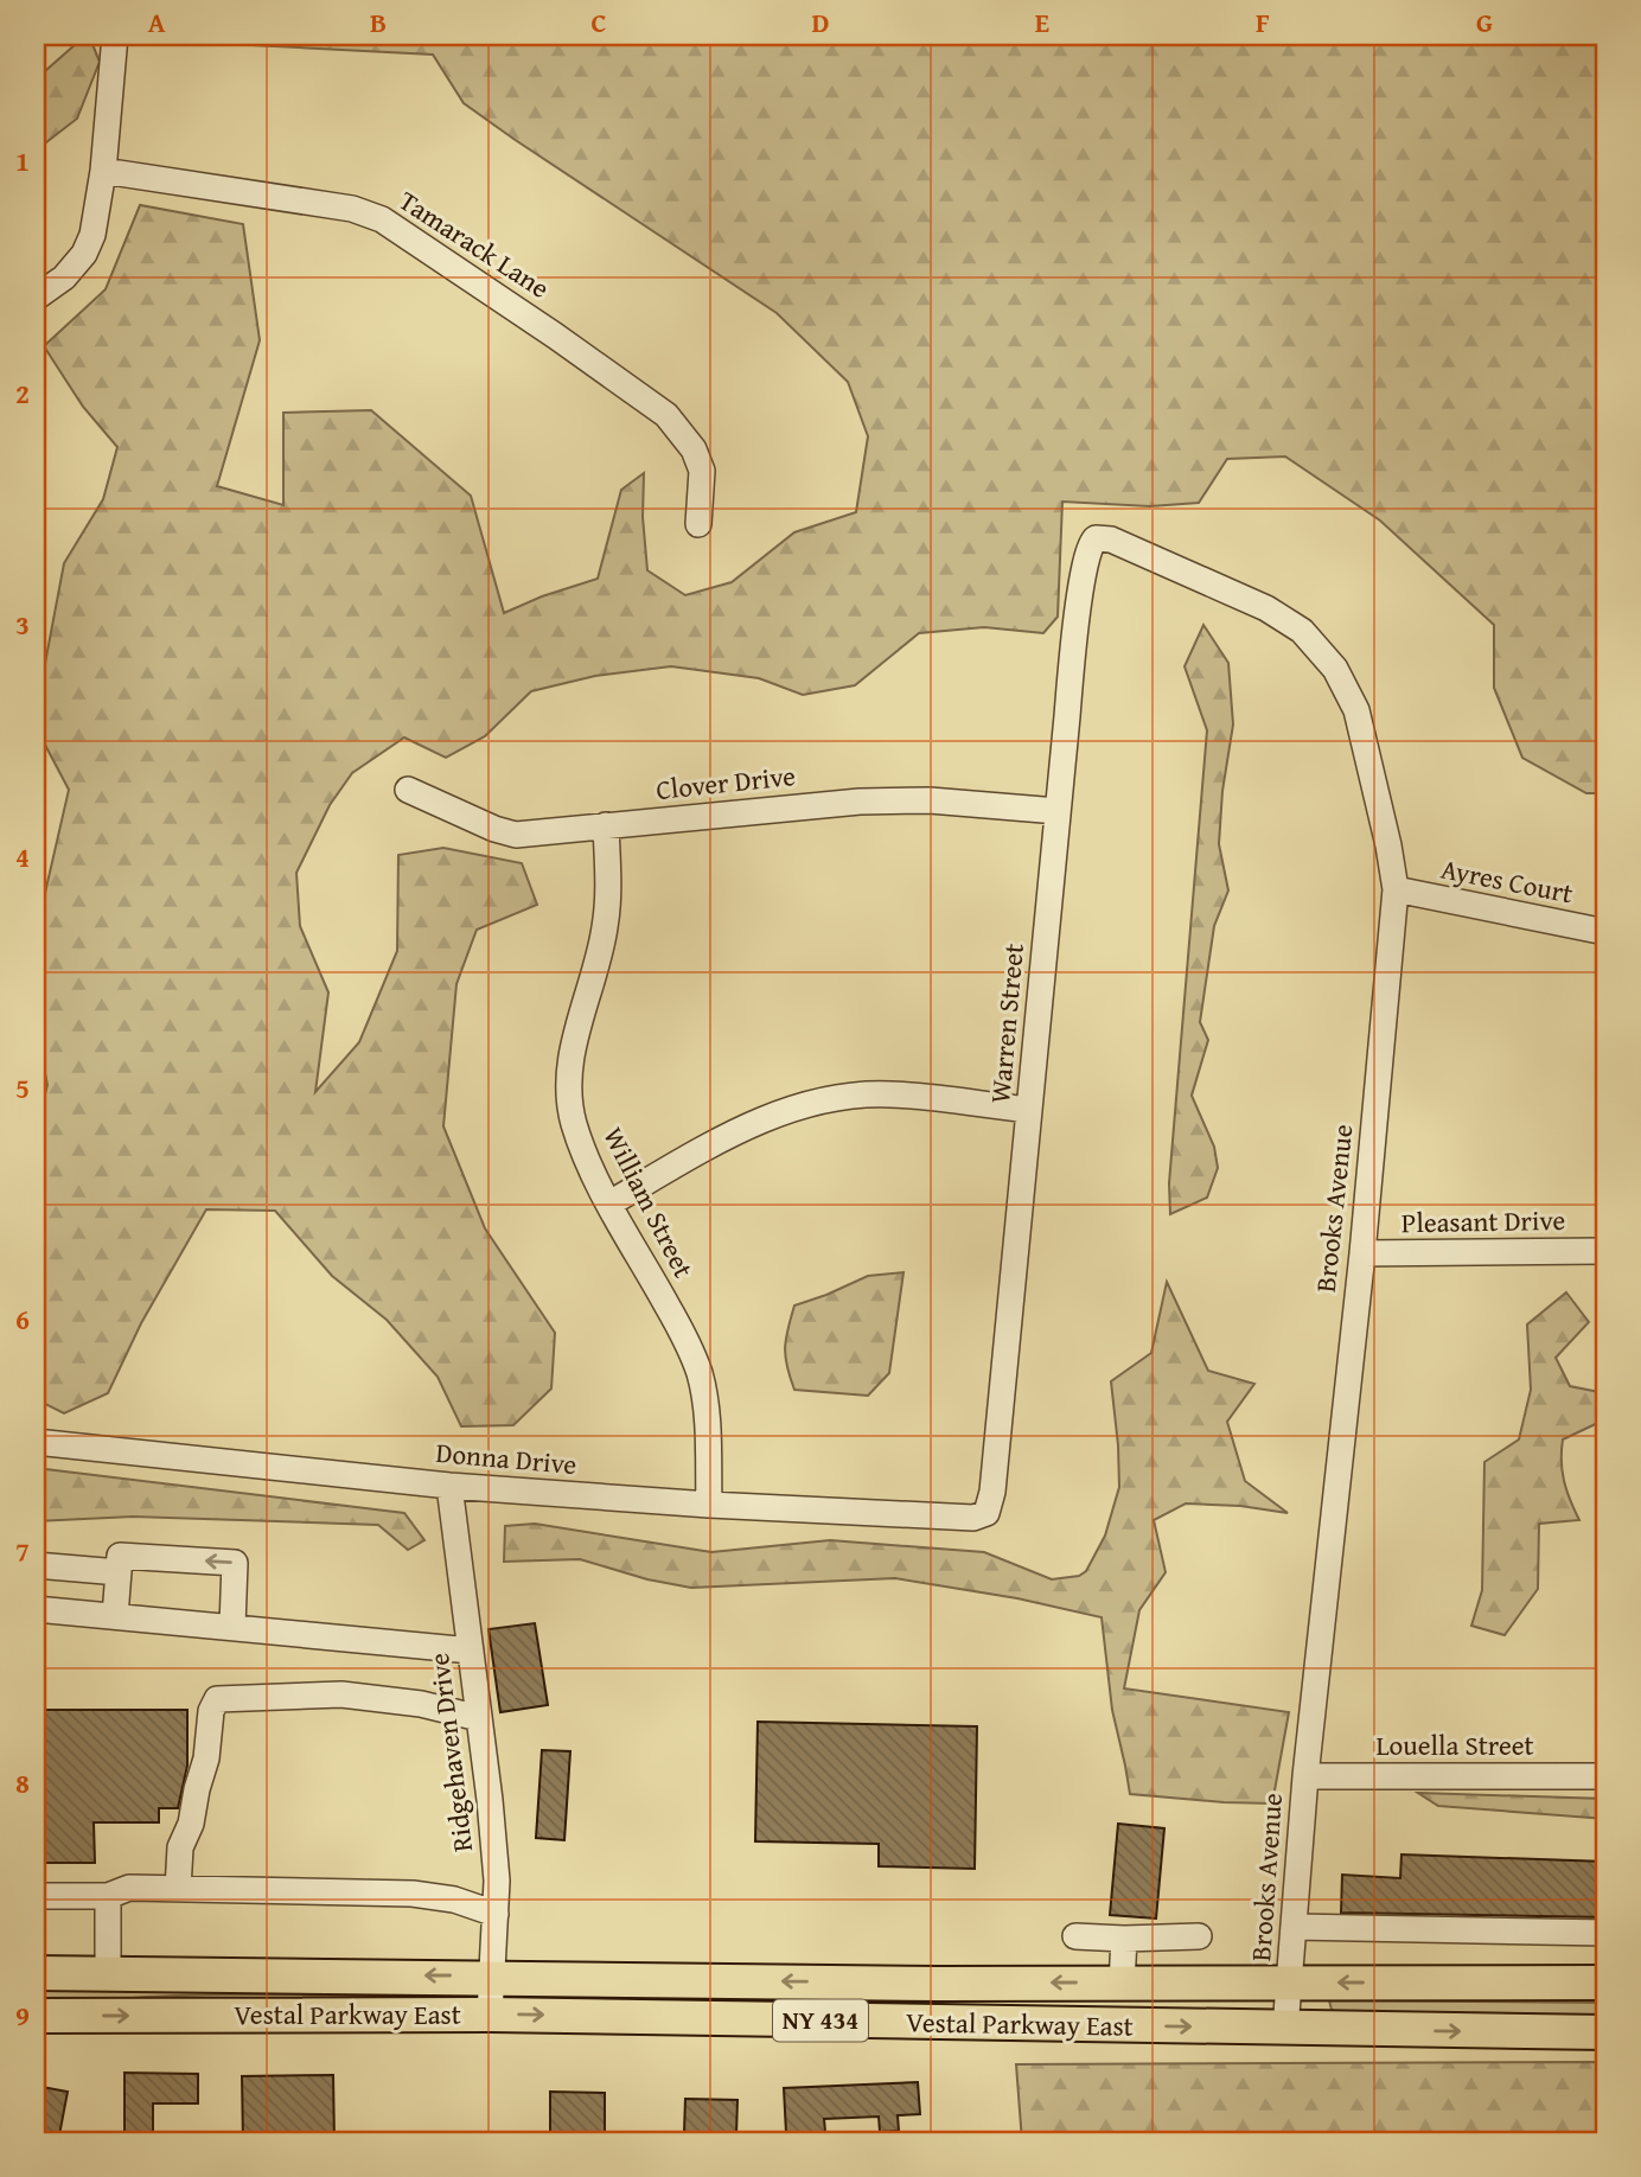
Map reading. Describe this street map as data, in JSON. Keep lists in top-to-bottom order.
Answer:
{
  "streets": {
    "main road": ["Vestal Parkway East", "NY 434"],
    "street": [
      "Tamarack Lane",
      "Clover Drive",
      "Ayres Court",
      "Warren Street",
      "William Street",
      "Brooks Avenue",
      "Pleasant Drive",
      "Donna Drive",
      "Louella Street",
      "Ridgehaven Drive"
    ]
  },
  "crossings": [
    ["Clover Drive", "Warren Street"],
    ["Clover Drive", "William Street"],
    ["Ayres Court", "Brooks Avenue"],
    ["Warren Street", "Brooks Avenue"],
    ["Warren Street", "Donna Drive"],
    ["William Street", "Donna Drive"],
    ["Brooks Avenue", "Pleasant Drive"],
    ["Brooks Avenue", "Louella Street"],
    ["Brooks Avenue", "Vestal Parkway East"],
    ["Donna Drive", "Ridgehaven Drive"],
    ["Ridgehaven Drive", "Vestal Parkway East"]
  ],
  "grid": {
    "columns": [
      "A",
      "B",
      "C",
      "D",
      "E",
      "F",
      "G"
    ],
    "rows": [
      "1",
      "2",
      "3",
      "4",
      "5",
      "6",
      "7",
      "8",
      "9"
    ]
  }
}
